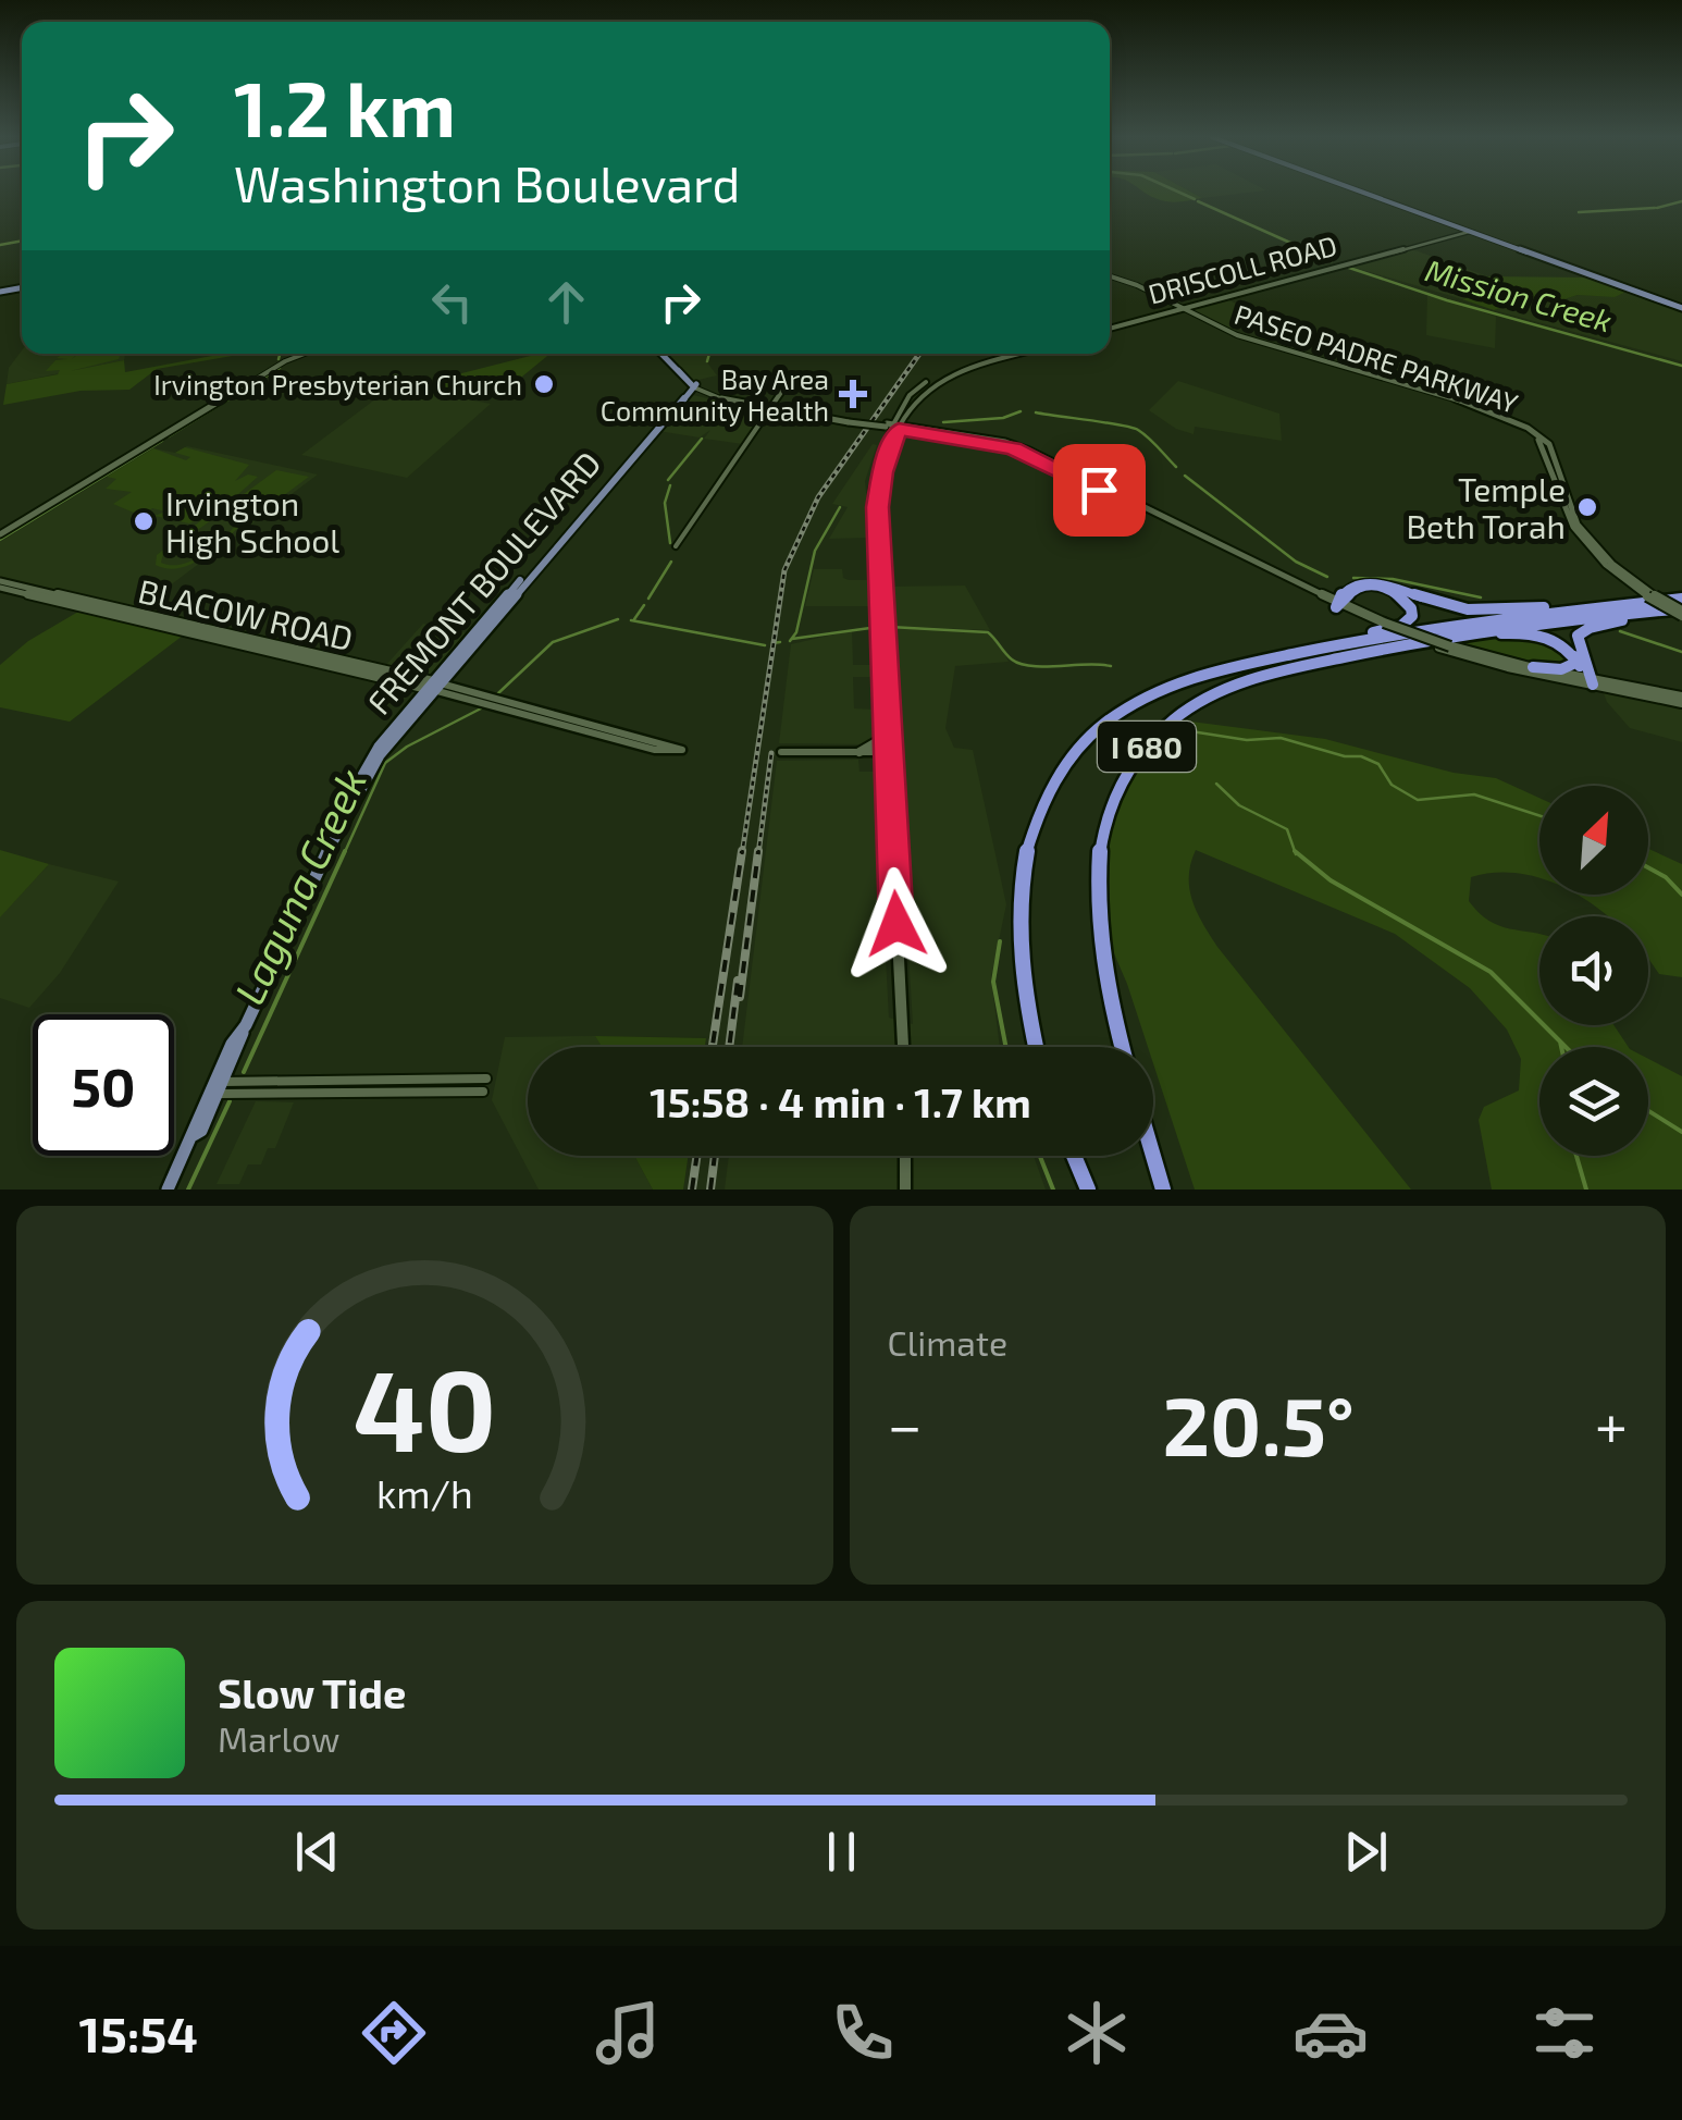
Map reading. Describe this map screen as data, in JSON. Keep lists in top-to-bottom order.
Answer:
{
  "streets": {
    "highway": ["I 680"],
    "main road": ["PASEO PADRE PARKWAY", "FREMONT BOULEVARD", "BLACOW ROAD"],
    "street": ["DRISCOLL ROAD"]
  },
  "crossings": [
    ["DRISCOLL ROAD", "PASEO PADRE PARKWAY"],
    ["PASEO PADRE PARKWAY", "I 680"],
    ["FREMONT BOULEVARD", "BLACOW ROAD"]
  ],
  "water": ["Mission Creek", "Laguna Creek"],
  "places": {
    "other": ["Irvington Presbyterian Church", "Temple Beth Torah", "Irvington High School"],
    "health": ["Bay Area Community Health"]
  },
  "north": "top right",
  "page": {
    "turn": ["1.2 km", "Washington Boulevard"],
    "limit": "50",
    "trip": "15:58 · 4 min · 1.7 km",
    "tile": "Climate",
    "heat": ["−", "20.5°", "+"],
    "song": ["Slow Tide", "Marlow"],
    "tabs": "15:54",
    "gauge": ["40", "km/h"]
  }
}
